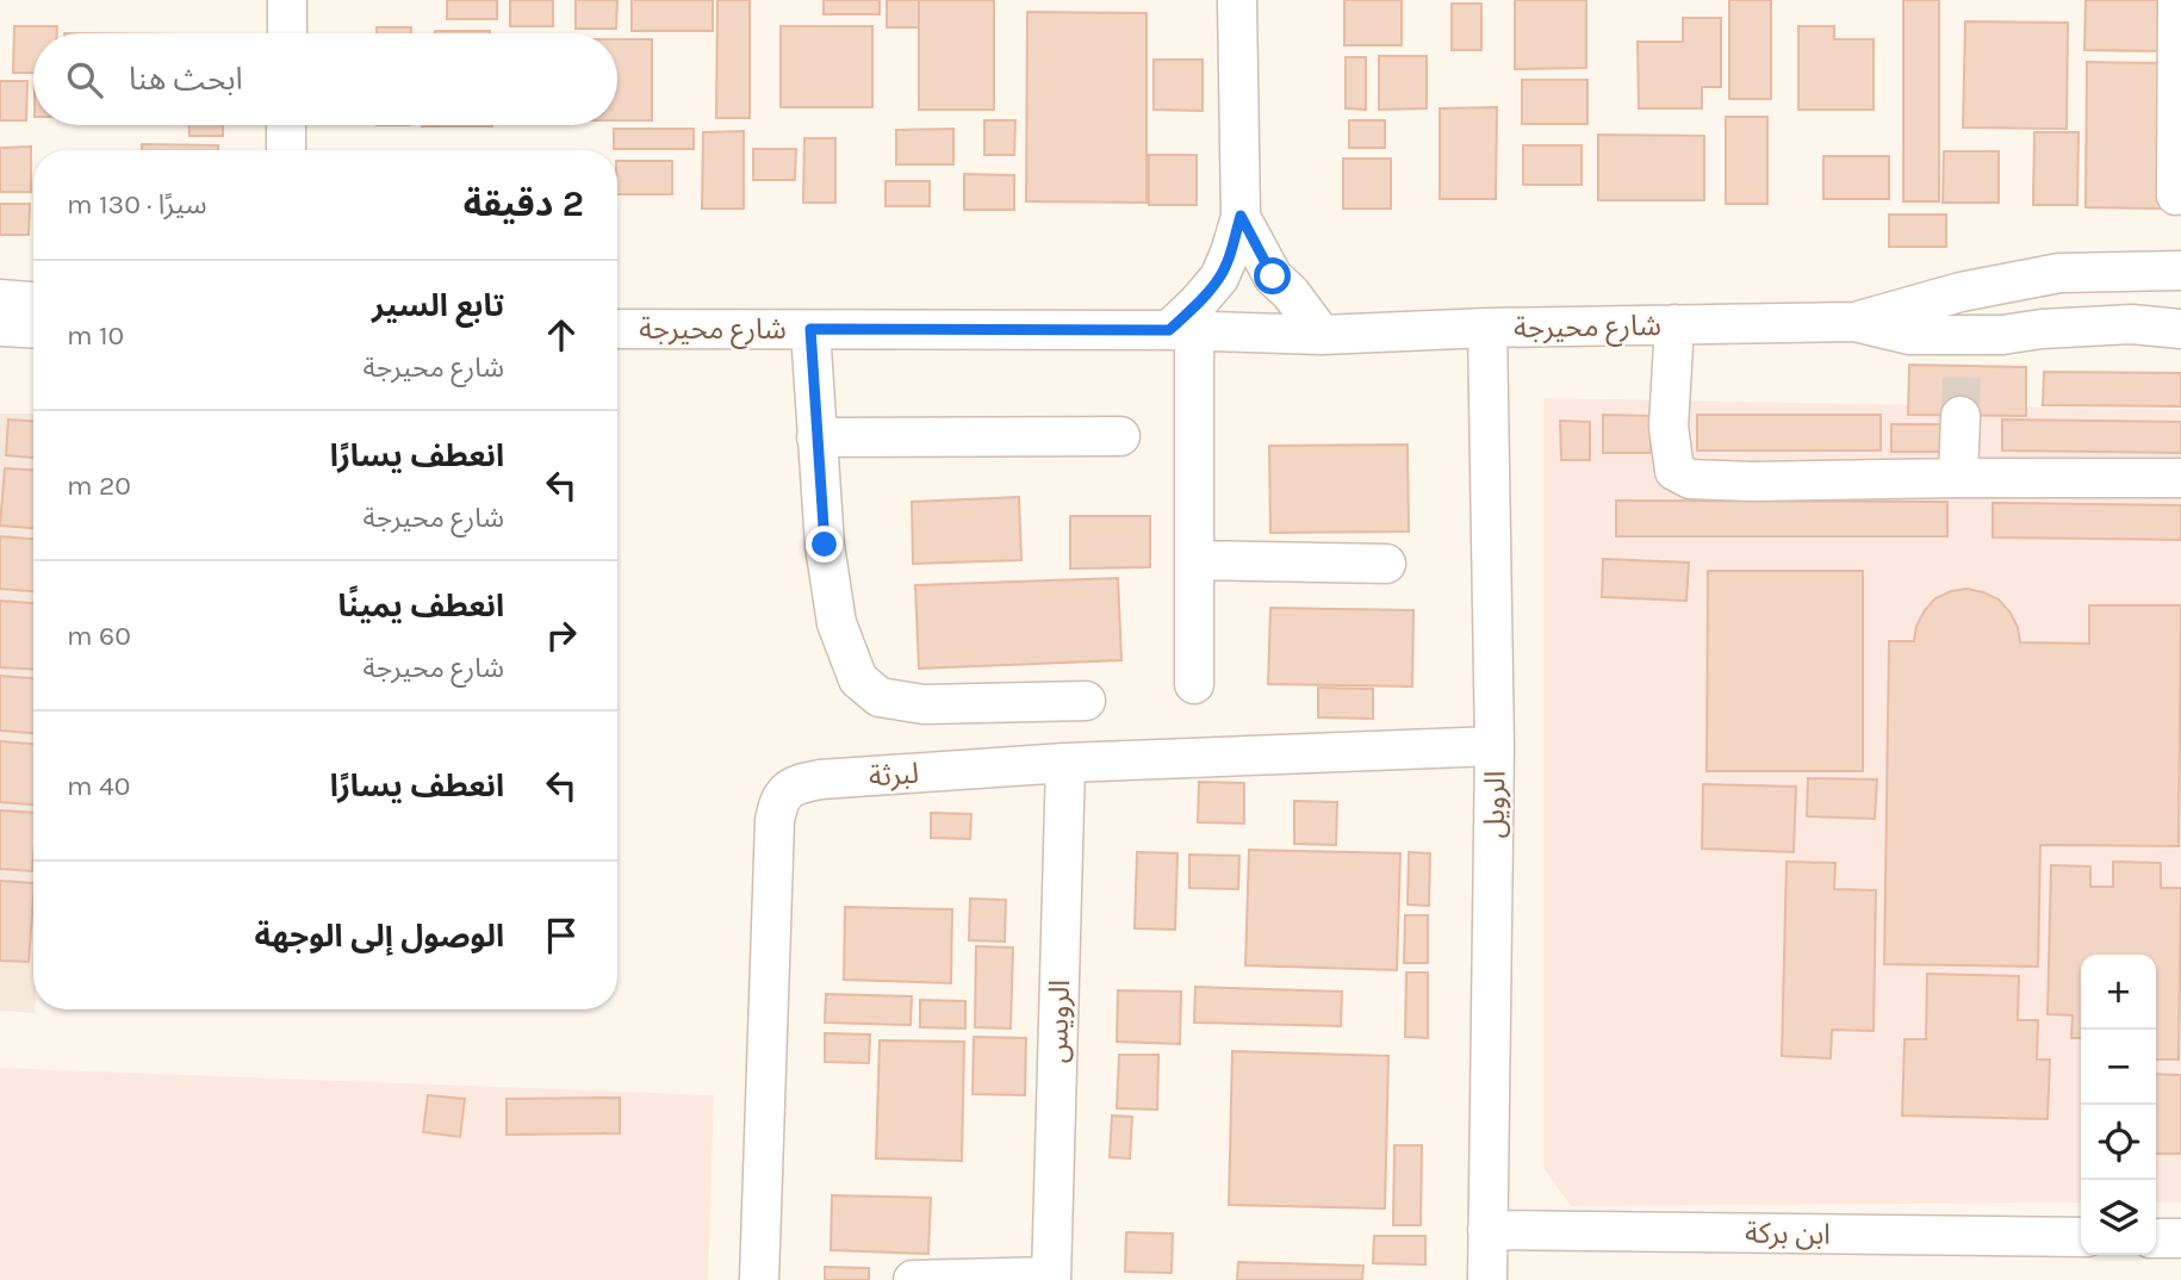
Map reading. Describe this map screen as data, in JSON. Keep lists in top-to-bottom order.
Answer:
{
  "streets": {
    "street": [
      "شارع محيرجة",
      "لبرثة",
      "الرويل",
      "الرويس",
      "ابن بركة"
    ]
  },
  "crossings": [
    ["شارع محيرجة", "الرويل"],
    ["لبرثة", "الرويل"],
    ["لبرثة", "الرويس"],
    ["الرويل", "ابن بركة"]
  ],
  "page": {
    "search": "ابحث هنا",
    "heading": ["2 دقيقة", "سيرًا · 130 m"],
    "list": [
      ["تابع السير", "شارع محيرجة", "10 m"],
      ["انعطف يسارًا", "شارع محيرجة", "20 m"],
      ["انعطف يمينًا", "شارع محيرجة", "60 m"],
      ["انعطف يسارًا", "40 m"],
      "الوصول إلى الوجهة"
    ],
    "map_buttons": ["+", "−"]
  }
}
